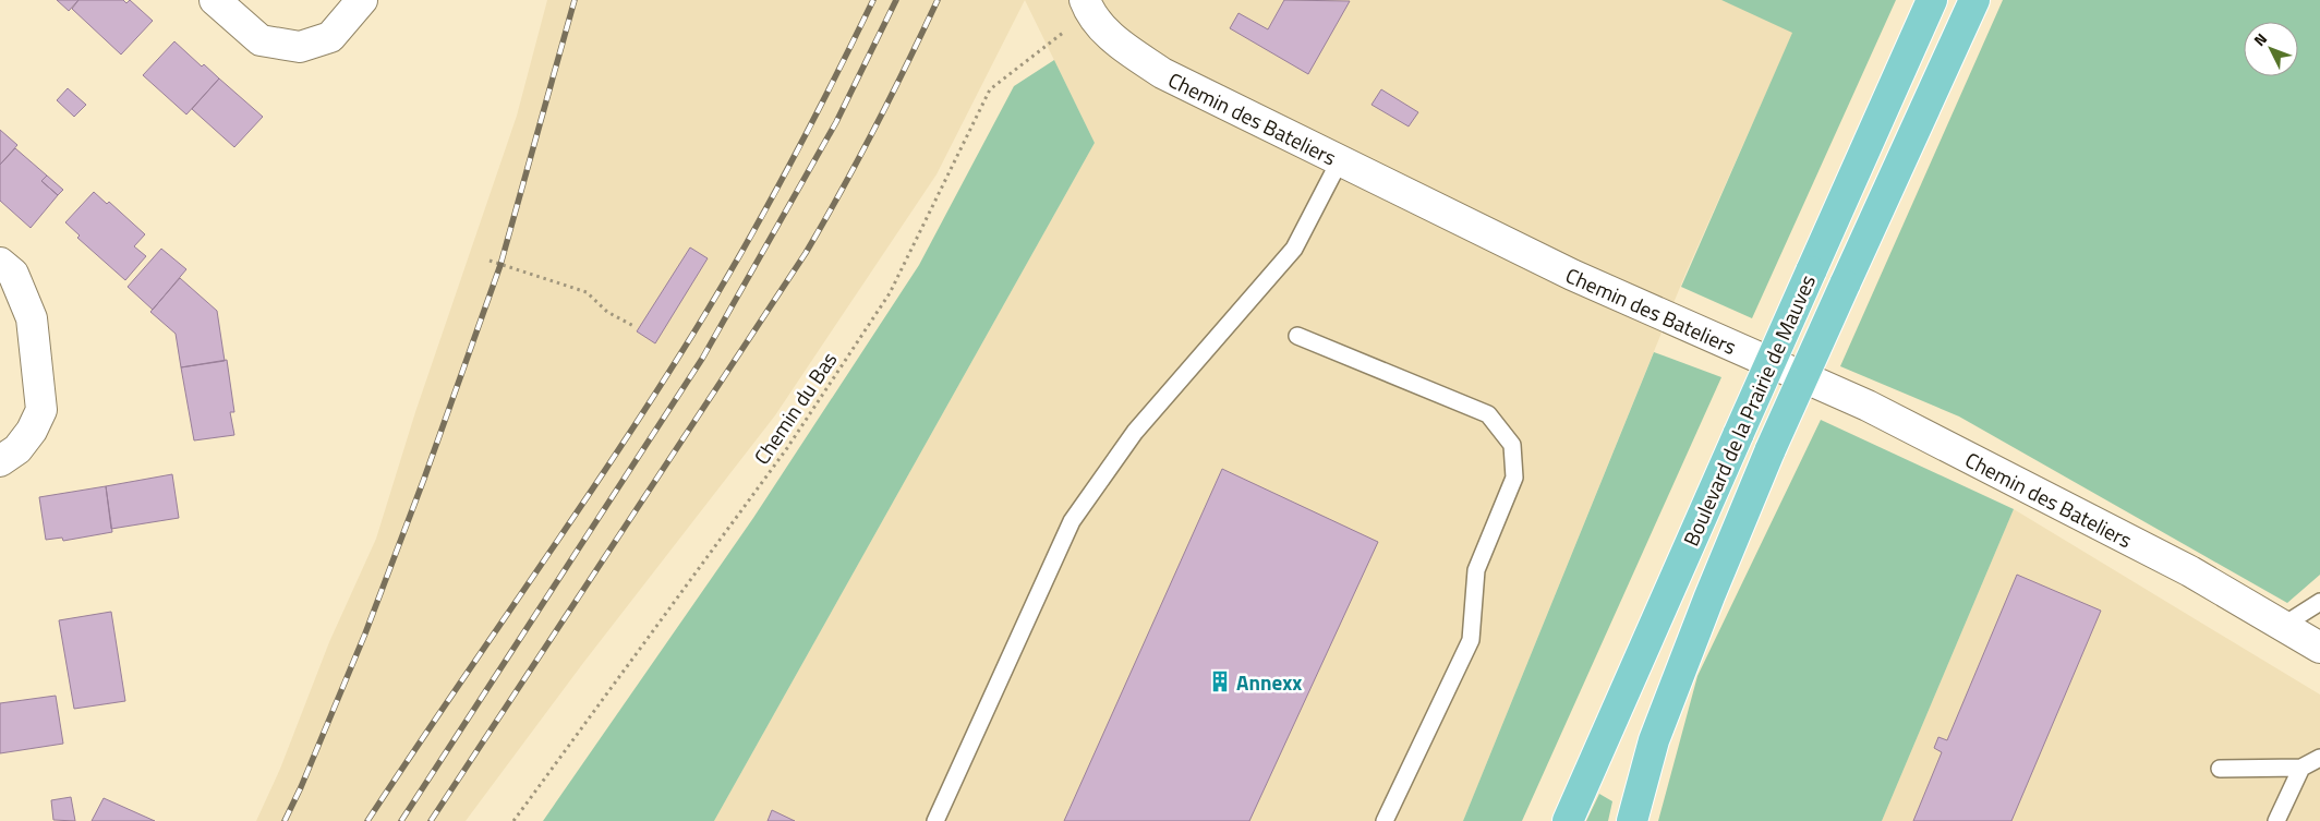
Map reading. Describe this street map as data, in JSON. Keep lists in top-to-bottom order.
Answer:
{
  "streets": {
    "main road": ["Boulevard de la Prairie de Mauves"],
    "street": ["Chemin des Bateliers"],
    "path": ["Chemin du Bas"]
  },
  "crossings": [
    ["Chemin des Bateliers", "Chemin du Bas"]
  ],
  "places": {
    "building": ["Annexx"]
  },
  "north": "top left"
}
